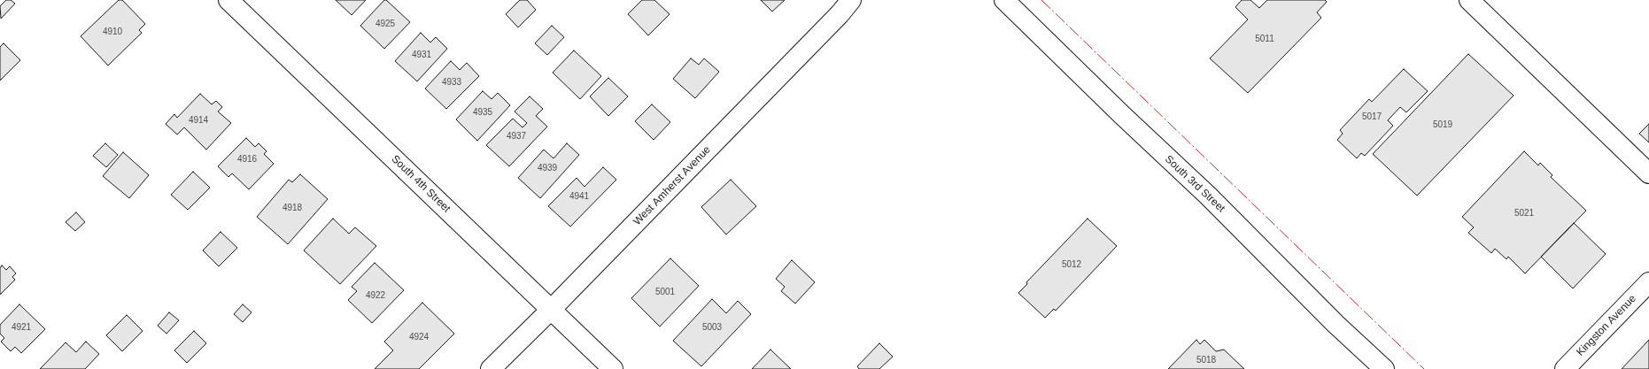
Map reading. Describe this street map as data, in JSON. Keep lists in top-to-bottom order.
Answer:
{
  "streets": {
    "street": [
      "South 4th Street",
      "South 3rd Street",
      "West Amherst Avenue",
      "Kingston Avenue"
    ]
  },
  "crossings": [
    ["South 4th Street", "West Amherst Avenue"]
  ],
  "house_numbers": [
    "4925",
    "4910",
    "5011",
    "4931",
    "4933",
    "4935",
    "5017",
    "4914",
    "5019",
    "4937",
    "4916",
    "4939",
    "4941",
    "4918",
    "5021",
    "5012",
    "5001",
    "4922",
    "4921",
    "5003",
    "4924",
    "5018"
  ]
}
